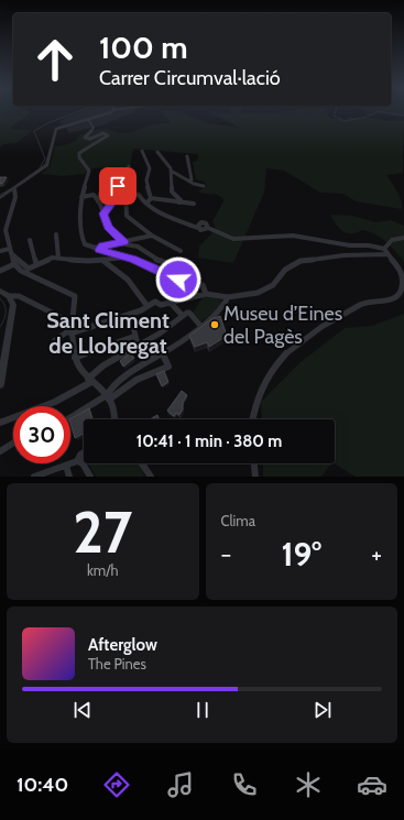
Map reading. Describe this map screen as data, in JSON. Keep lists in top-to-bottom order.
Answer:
{
  "districts": ["Sant Climent de Llobregat"],
  "places": ["Museu d’Eines del Pagès"],
  "page": {
    "turn": ["100 m", "Carrer Circumval·lació"],
    "limit": "30",
    "trip": "10:41 · 1 min · 380 m",
    "tile": [
      ["27", "km/h"],
      "Clima"
    ],
    "heat": ["−", "19°", "+"],
    "song": ["Afterglow", "The Pines"],
    "tabs": "10:40"
  }
}
